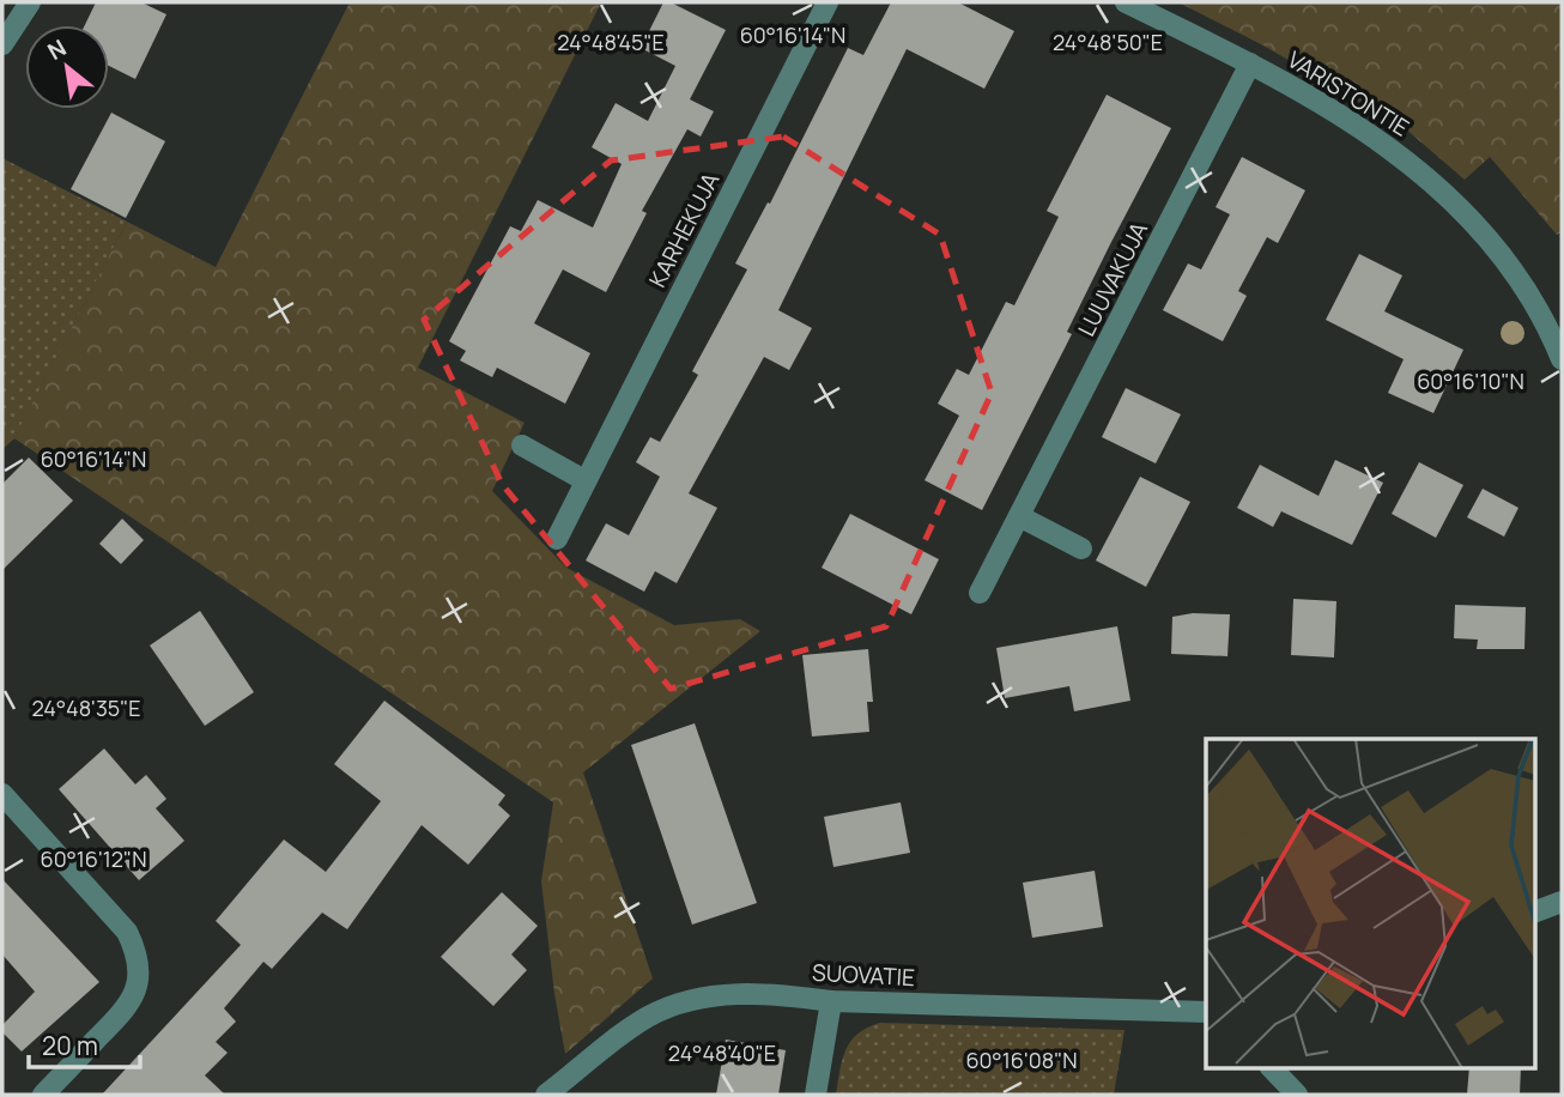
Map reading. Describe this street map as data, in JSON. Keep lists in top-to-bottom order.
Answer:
{
  "streets": {
    "street": [
      "VARISTONTIE",
      "KARHEKUJA",
      "LUUVAKUJA",
      "SUOVATIE"
    ]
  },
  "crossings": [
    ["VARISTONTIE", "LUUVAKUJA"]
  ],
  "scale_bar": "20 m",
  "north": "top left",
  "coordinates": [
    "60°16'14\"N",
    "24°48'50\"E",
    "24°48'45\"E",
    "60°16'10\"N",
    "24°48'35\"E",
    "60°16'12\"N",
    "24°48'40\"E",
    "60°16'08\"N"
  ]
}
